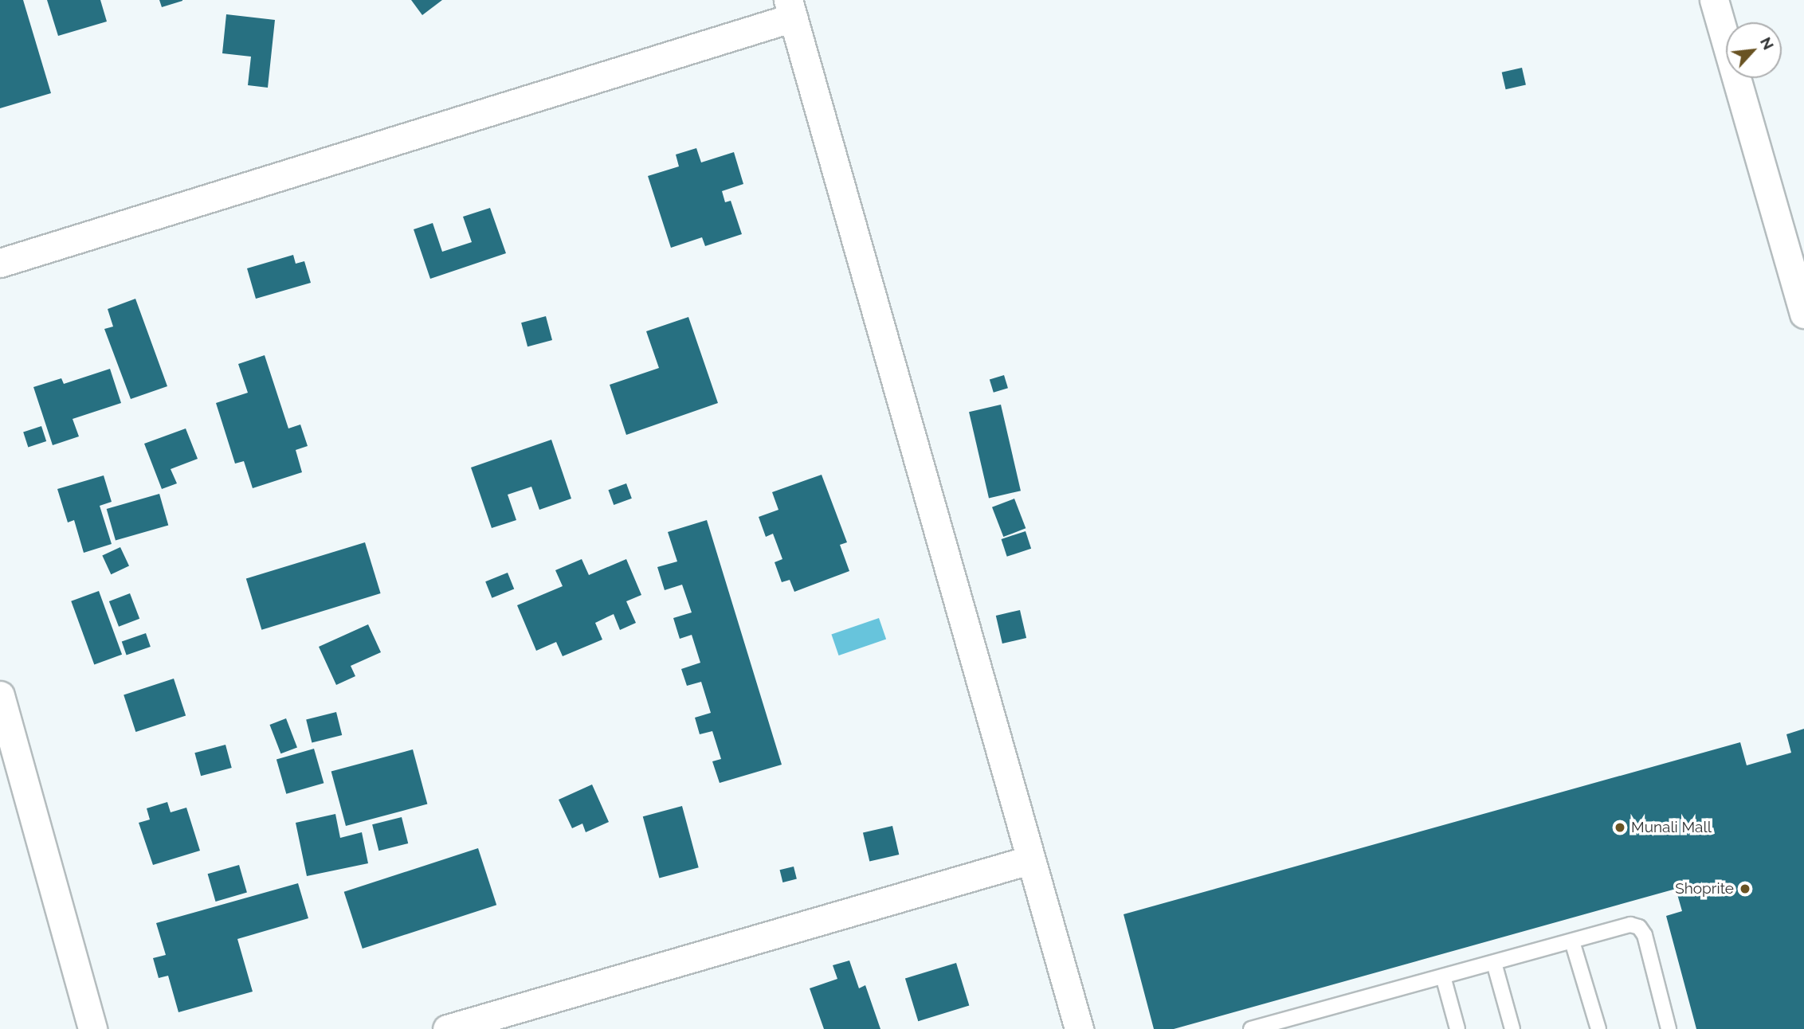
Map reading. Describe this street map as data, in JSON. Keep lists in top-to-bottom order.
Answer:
{
  "places": ["Munali Mall", "Shoprite"],
  "north": "top right"
}
